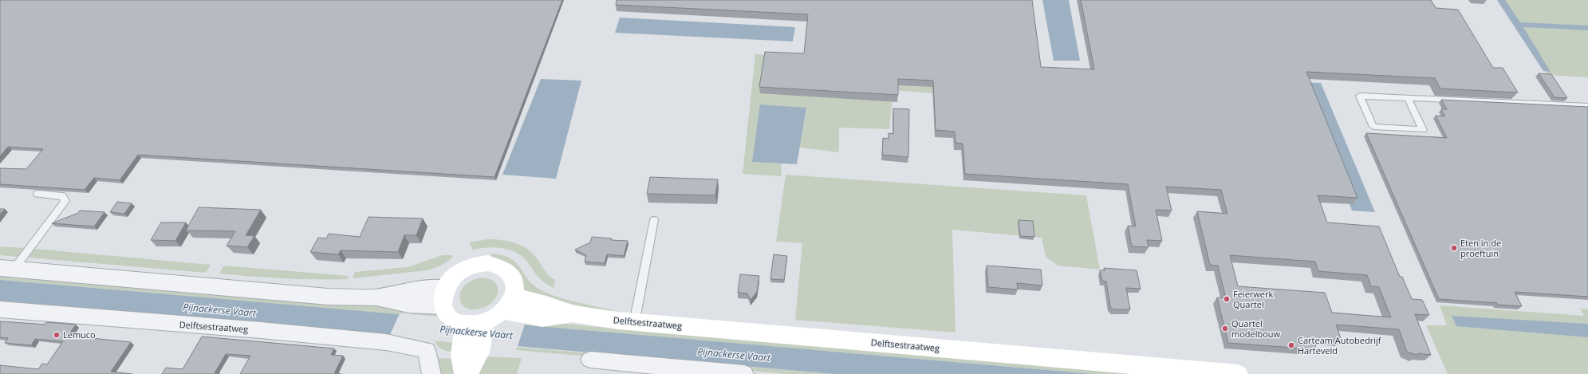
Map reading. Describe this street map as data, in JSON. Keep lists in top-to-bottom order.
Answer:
{
  "streets": {
    "main road": ["Delftsestraatweg"]
  },
  "water": ["Pijnackerse Vaart"],
  "places": [
    "Eten in de proeftuin",
    "Feierwerk Quartel",
    "Quartel modelbouw",
    "Lemuco",
    "Carteam Autobedrijf Harteveld"
  ]
}
